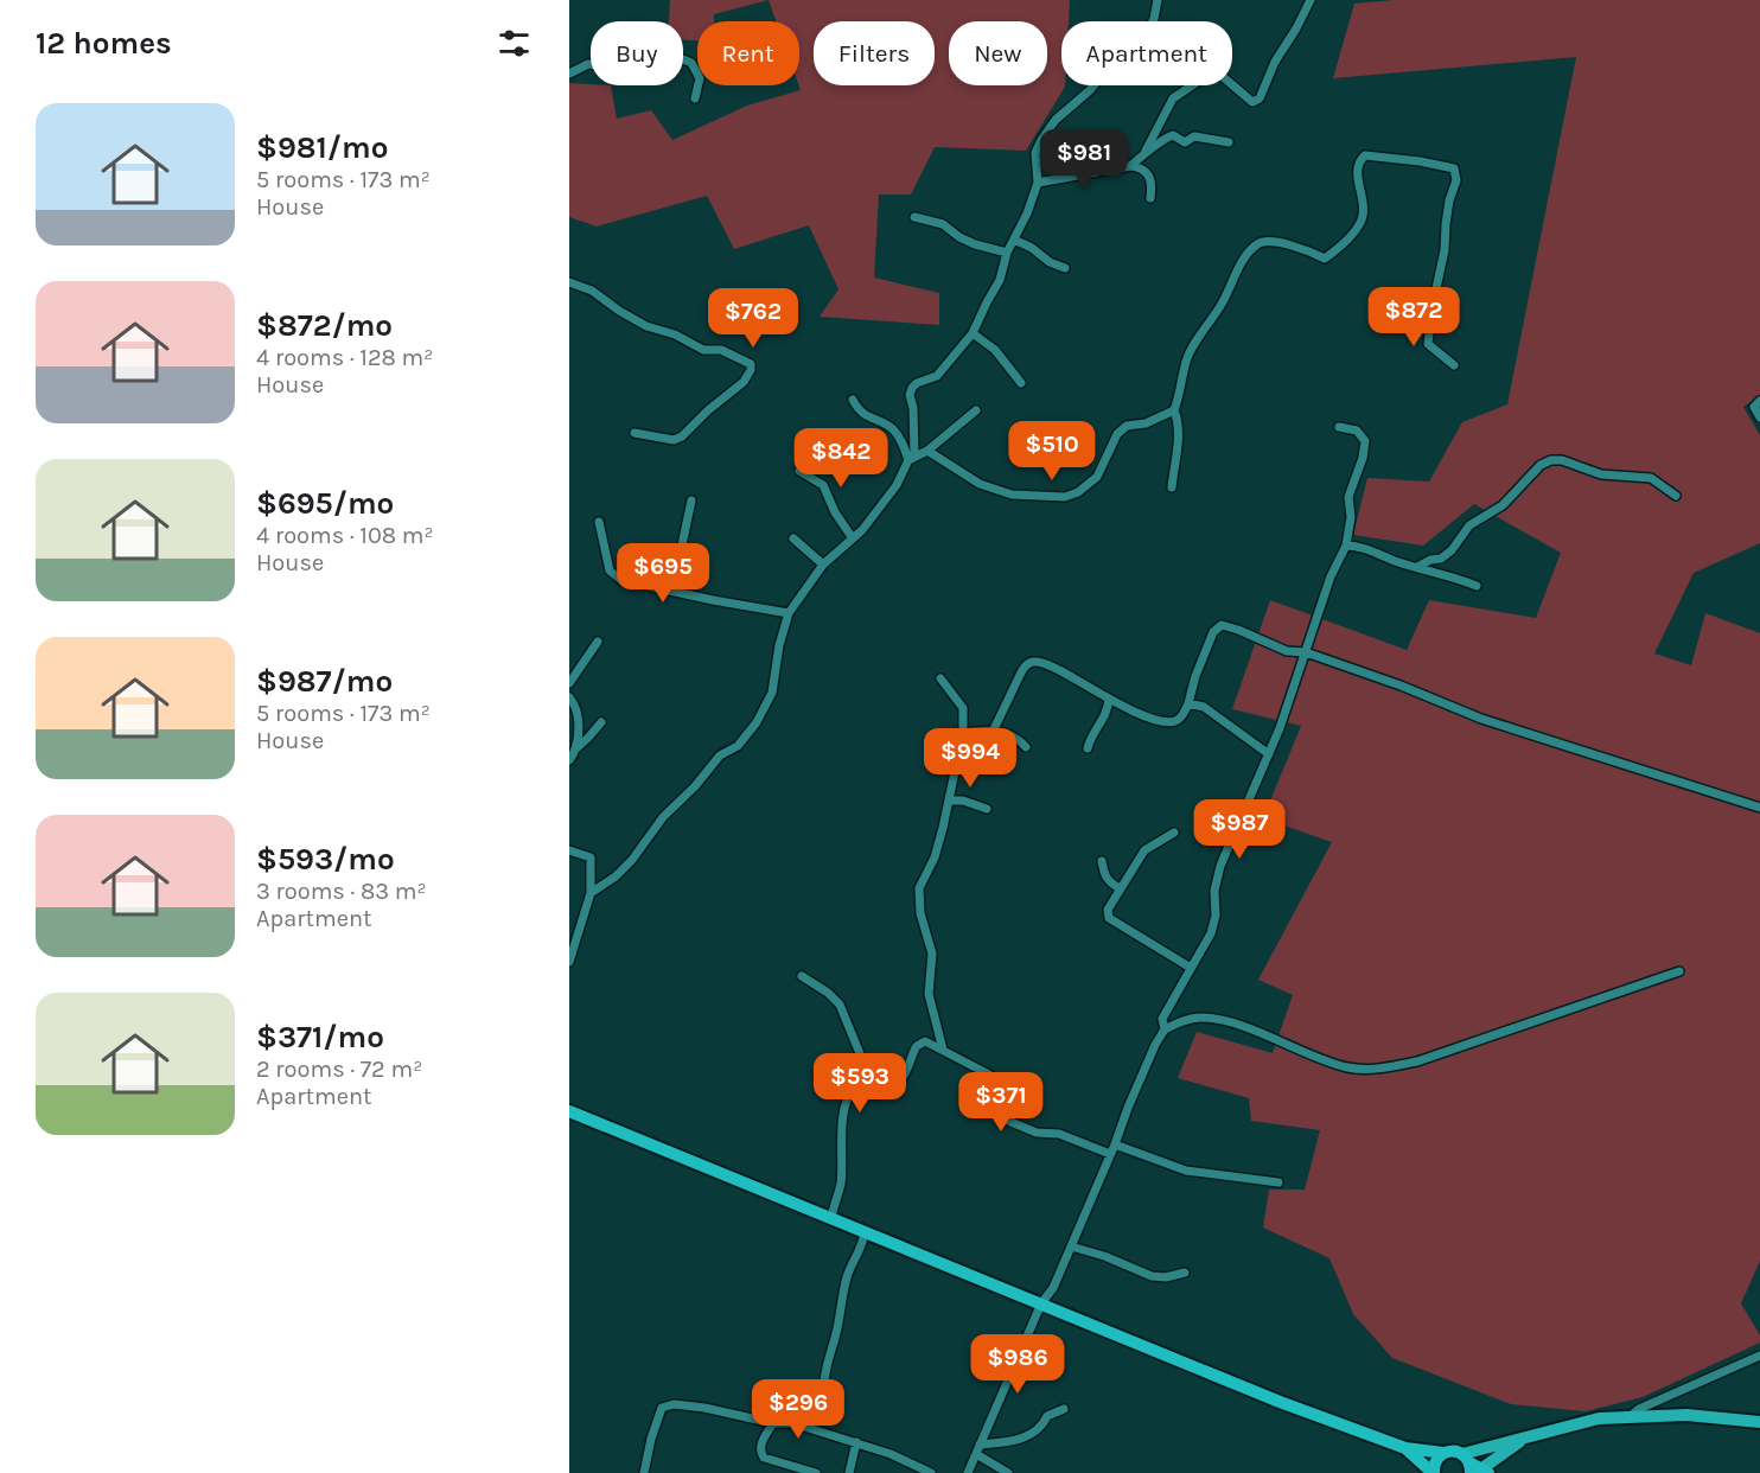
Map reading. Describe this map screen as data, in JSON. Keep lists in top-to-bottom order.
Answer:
{
  "page": {
    "heading": "12 homes",
    "chip": [
      "Buy",
      "Rent",
      "Filters",
      "New",
      "Apartment"
    ],
    "list": [
      {
        "name": "$981/mo",
        "note": "5 rooms · 173 m² · House"
      },
      {
        "name": "$872/mo",
        "note": "4 rooms · 128 m² · House"
      },
      {
        "name": "$695/mo",
        "note": "4 rooms · 108 m² · House"
      },
      {
        "name": "$987/mo",
        "note": "5 rooms · 173 m² · House"
      },
      {
        "name": "$593/mo",
        "note": "3 rooms · 83 m² · Apartment"
      },
      {
        "name": "$371/mo",
        "note": "2 rooms · 72 m² · Apartment"
      }
    ],
    "price": [
      "$981",
      "$872",
      "$762",
      "$510",
      "$842",
      "$695",
      "$994",
      "$987",
      "$593",
      "$371",
      "$986",
      "$296"
    ]
  }
}
